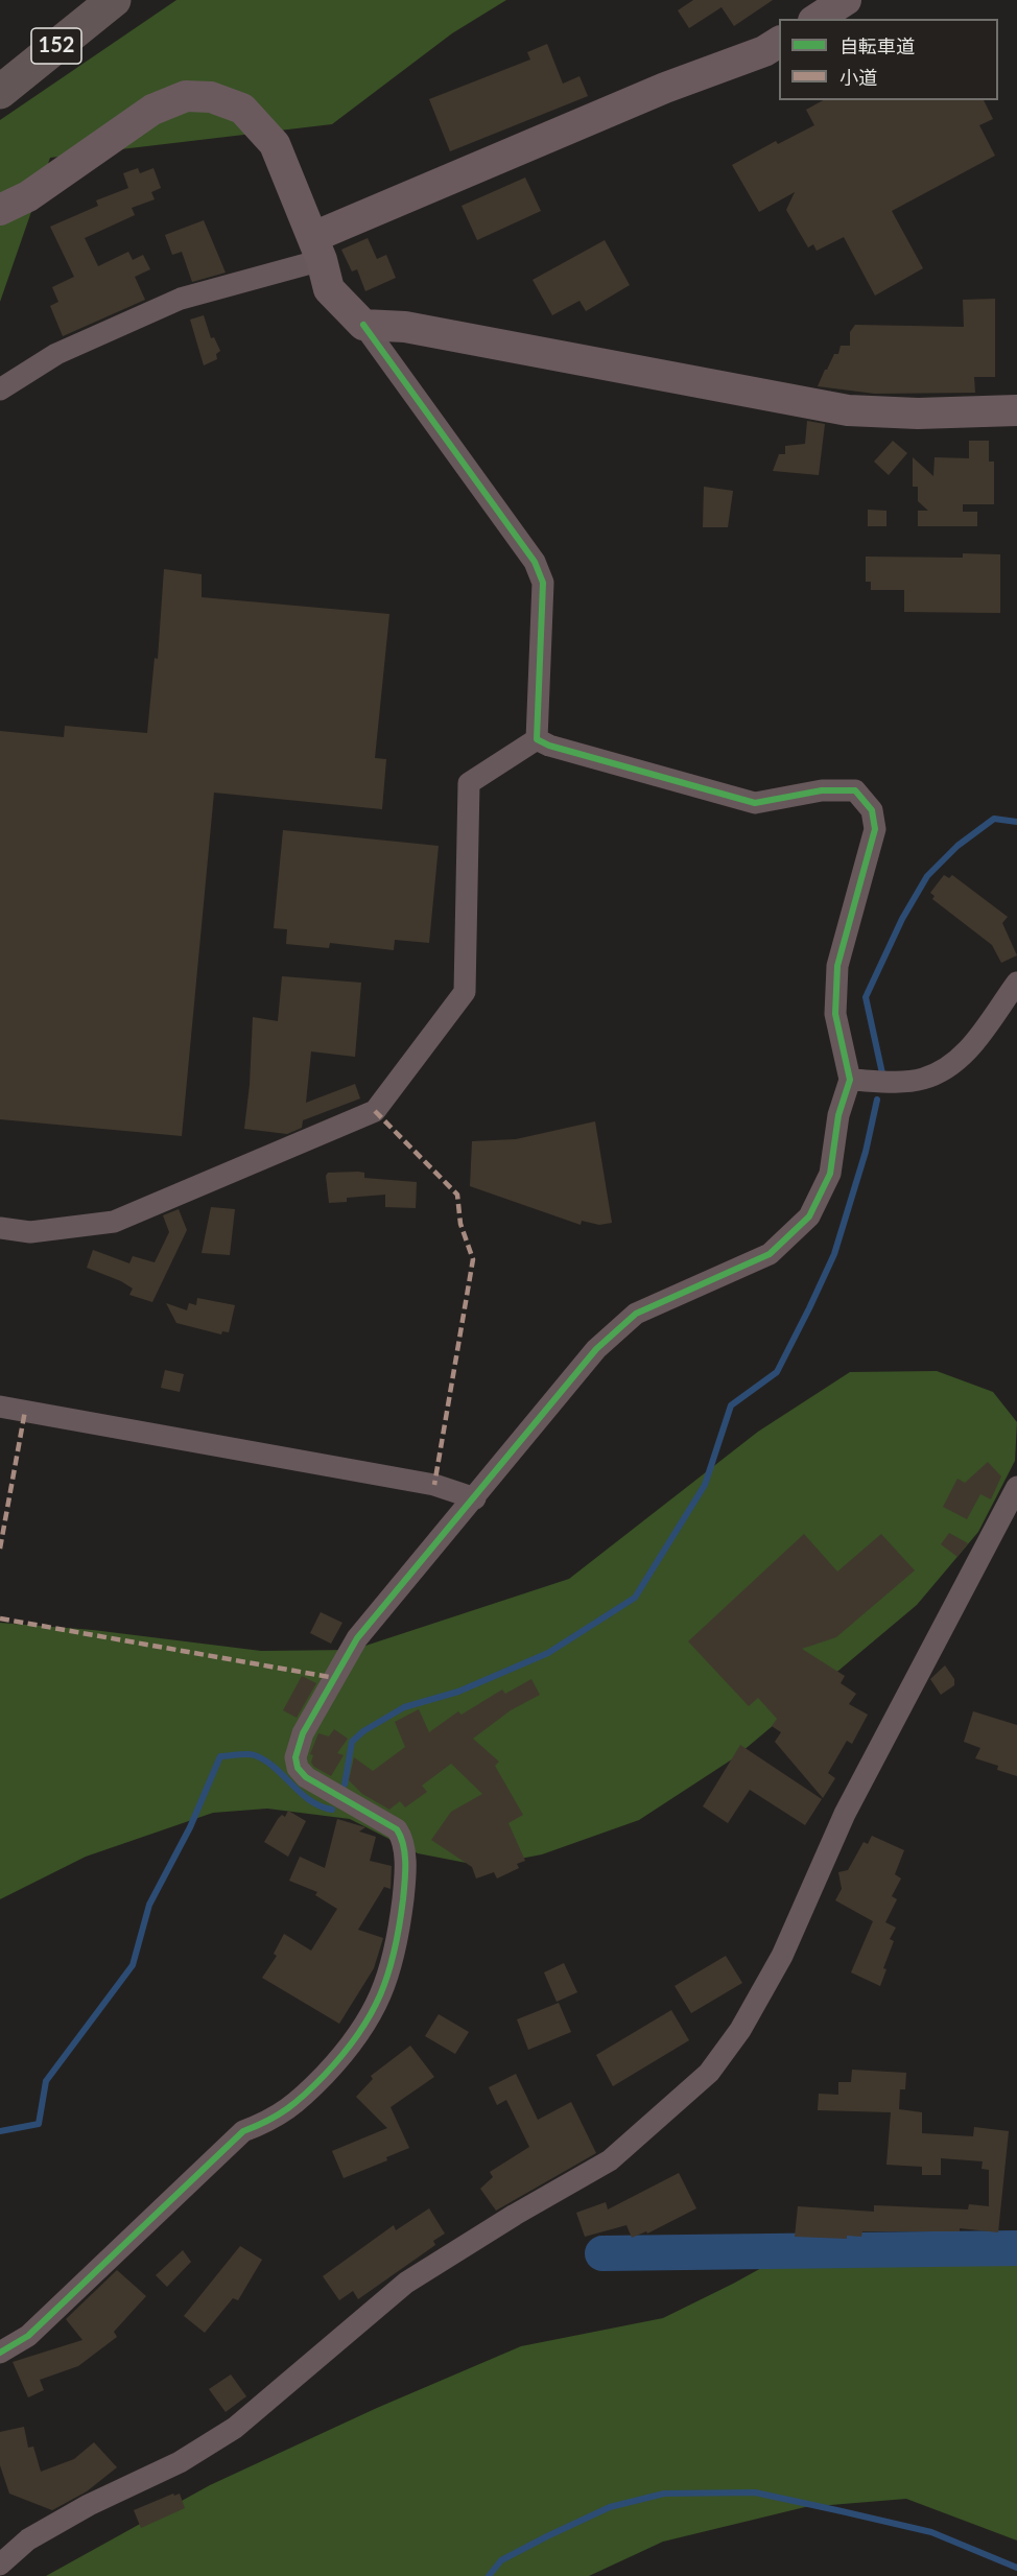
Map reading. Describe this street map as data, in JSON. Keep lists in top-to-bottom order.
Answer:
{
  "streets": {
    "highway": ["152"]
  },
  "legend": ["自転車道", "小道"]
}
